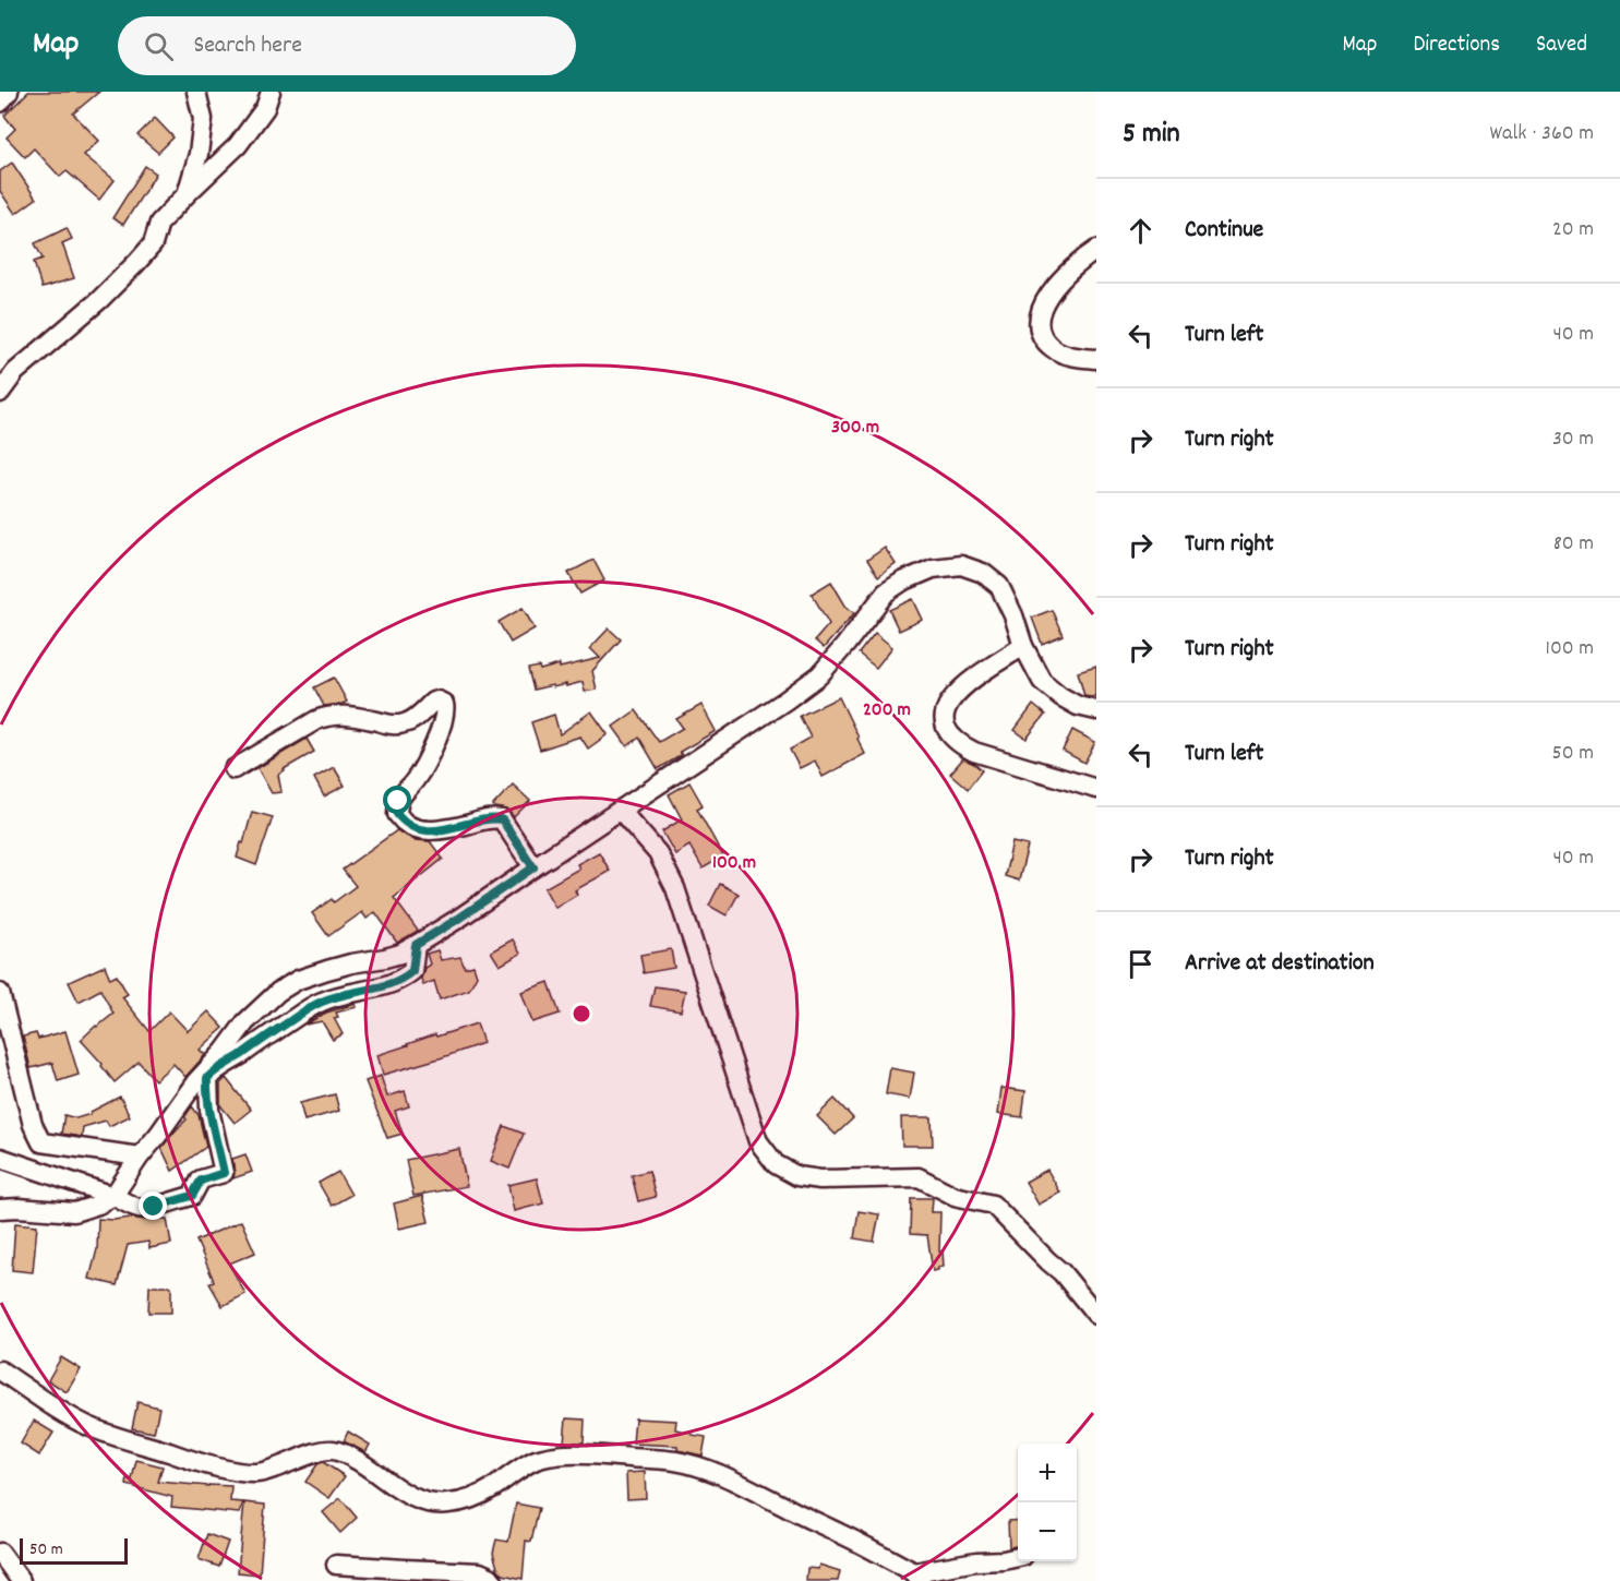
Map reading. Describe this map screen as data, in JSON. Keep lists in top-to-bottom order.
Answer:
{
  "scale_bar": "50 m",
  "page": {
    "header": "Map",
    "search": "Search here",
    "nav": ["Map", "Directions", "Saved"],
    "heading": ["5 min", "Walk · 360 m"],
    "list": [
      ["Continue", "20 m"],
      ["Turn left", "40 m"],
      ["Turn right", "30 m"],
      ["Turn right", "80 m"],
      ["Turn right", "100 m"],
      ["Turn left", "50 m"],
      ["Turn right", "40 m"],
      "Arrive at destination"
    ],
    "map_buttons": ["+", "−"],
    "scale": "50 m"
  },
  "rings": ["300 m", "200 m", "100 m"]
}
